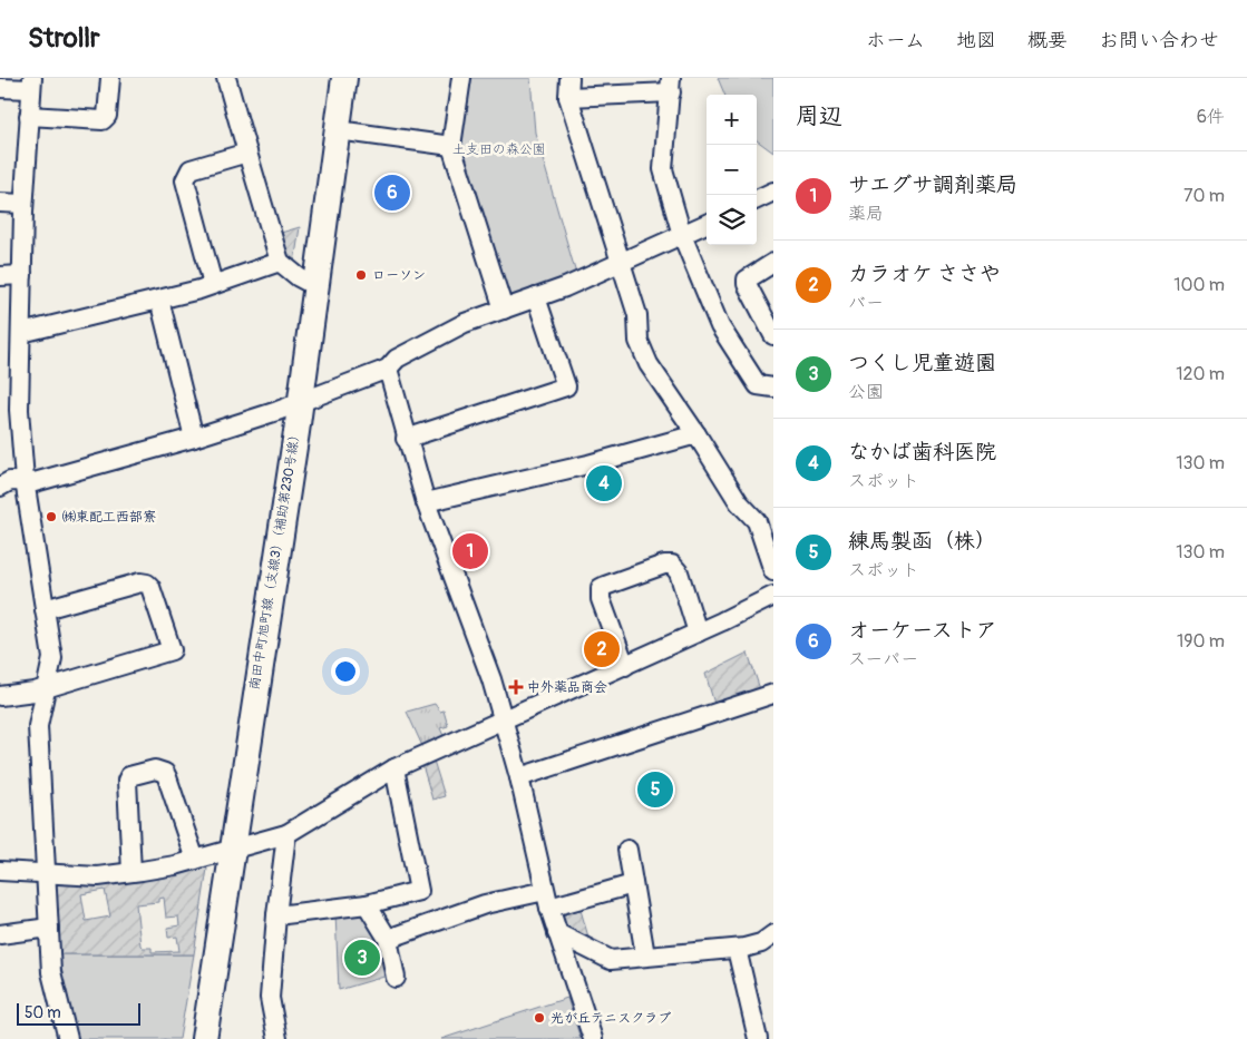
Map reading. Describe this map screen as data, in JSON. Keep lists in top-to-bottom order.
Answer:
{
  "streets": {
    "main road": ["南田中町旭町線（支線3）（補助第230号線）"]
  },
  "parks": ["土支田の森公園"],
  "places": {
    "other": ["ローソン", "㈱東配工西部寮", "光が丘テニスクラブ"],
    "health": ["中外薬品商会"]
  },
  "scale_bar": "50 m",
  "page": {
    "header": "Strollr",
    "nav": [
      "ホーム",
      "地図",
      "概要",
      "お問い合わせ"
    ],
    "heading": ["周辺", "6件"],
    "map_buttons": ["+", "−"],
    "list": [
      {
        "mark": "1",
        "name": "サエグサ調剤薬局",
        "note": "薬局",
        "value": "70 m"
      },
      {
        "mark": "2",
        "name": "カラオケ ささや",
        "note": "バー",
        "value": "100 m"
      },
      {
        "mark": "3",
        "name": "つくし児童遊園",
        "note": "公園",
        "value": "120 m"
      },
      {
        "mark": "4",
        "name": "なかば歯科医院",
        "note": "スポット",
        "value": "130 m"
      },
      {
        "mark": "5",
        "name": "練馬製函（株）",
        "note": "スポット",
        "value": "130 m"
      },
      {
        "mark": "6",
        "name": "オーケーストア",
        "note": "スーパー",
        "value": "190 m"
      }
    ],
    "pins": [
      "6",
      "4",
      "1",
      "2",
      "5",
      "3"
    ],
    "scale": "50 m"
  }
}
